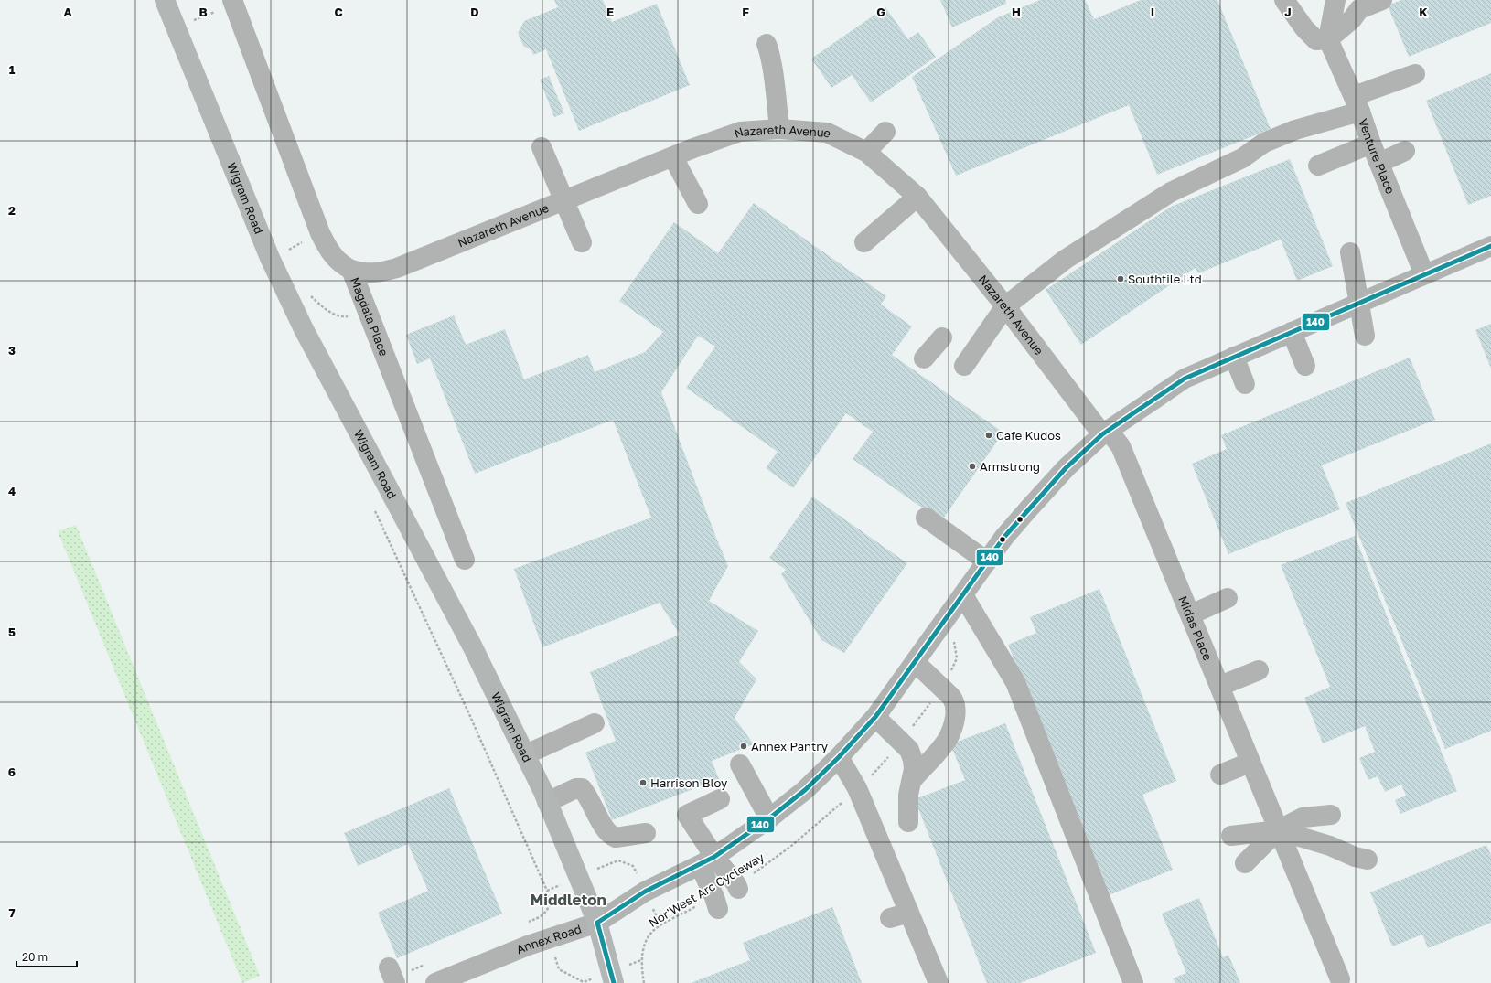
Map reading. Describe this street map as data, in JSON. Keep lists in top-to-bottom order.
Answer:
{
  "streets": {
    "main road": ["Wigram Road"],
    "street": [
      "Nazareth Avenue",
      "Venture Place",
      "Magdala Place",
      "Midas Place",
      "Annex Road"
    ],
    "path": ["Nor'West Arc Cycleway"]
  },
  "crossings": [
    ["Nazareth Avenue", "Magdala Place"],
    ["Nazareth Avenue", "Midas Place"],
    ["Nazareth Avenue", "Annex Road"],
    ["Venture Place", "Annex Road"],
    ["Wigram Road", "Annex Road"],
    ["Midas Place", "Annex Road"]
  ],
  "districts": ["Middleton"],
  "places": [
    "Southtile Ltd",
    "Cafe Kudos",
    "Armstrong",
    "Annex Pantry",
    "Harrison Bloy"
  ],
  "lines": ["transit line 140"],
  "scale_bar": "20 m",
  "grid": {
    "columns": [
      "A",
      "B",
      "C",
      "D",
      "E",
      "F",
      "G",
      "H",
      "I",
      "J",
      "K"
    ],
    "rows": [
      "1",
      "2",
      "3",
      "4",
      "5",
      "6",
      "7"
    ]
  }
}
